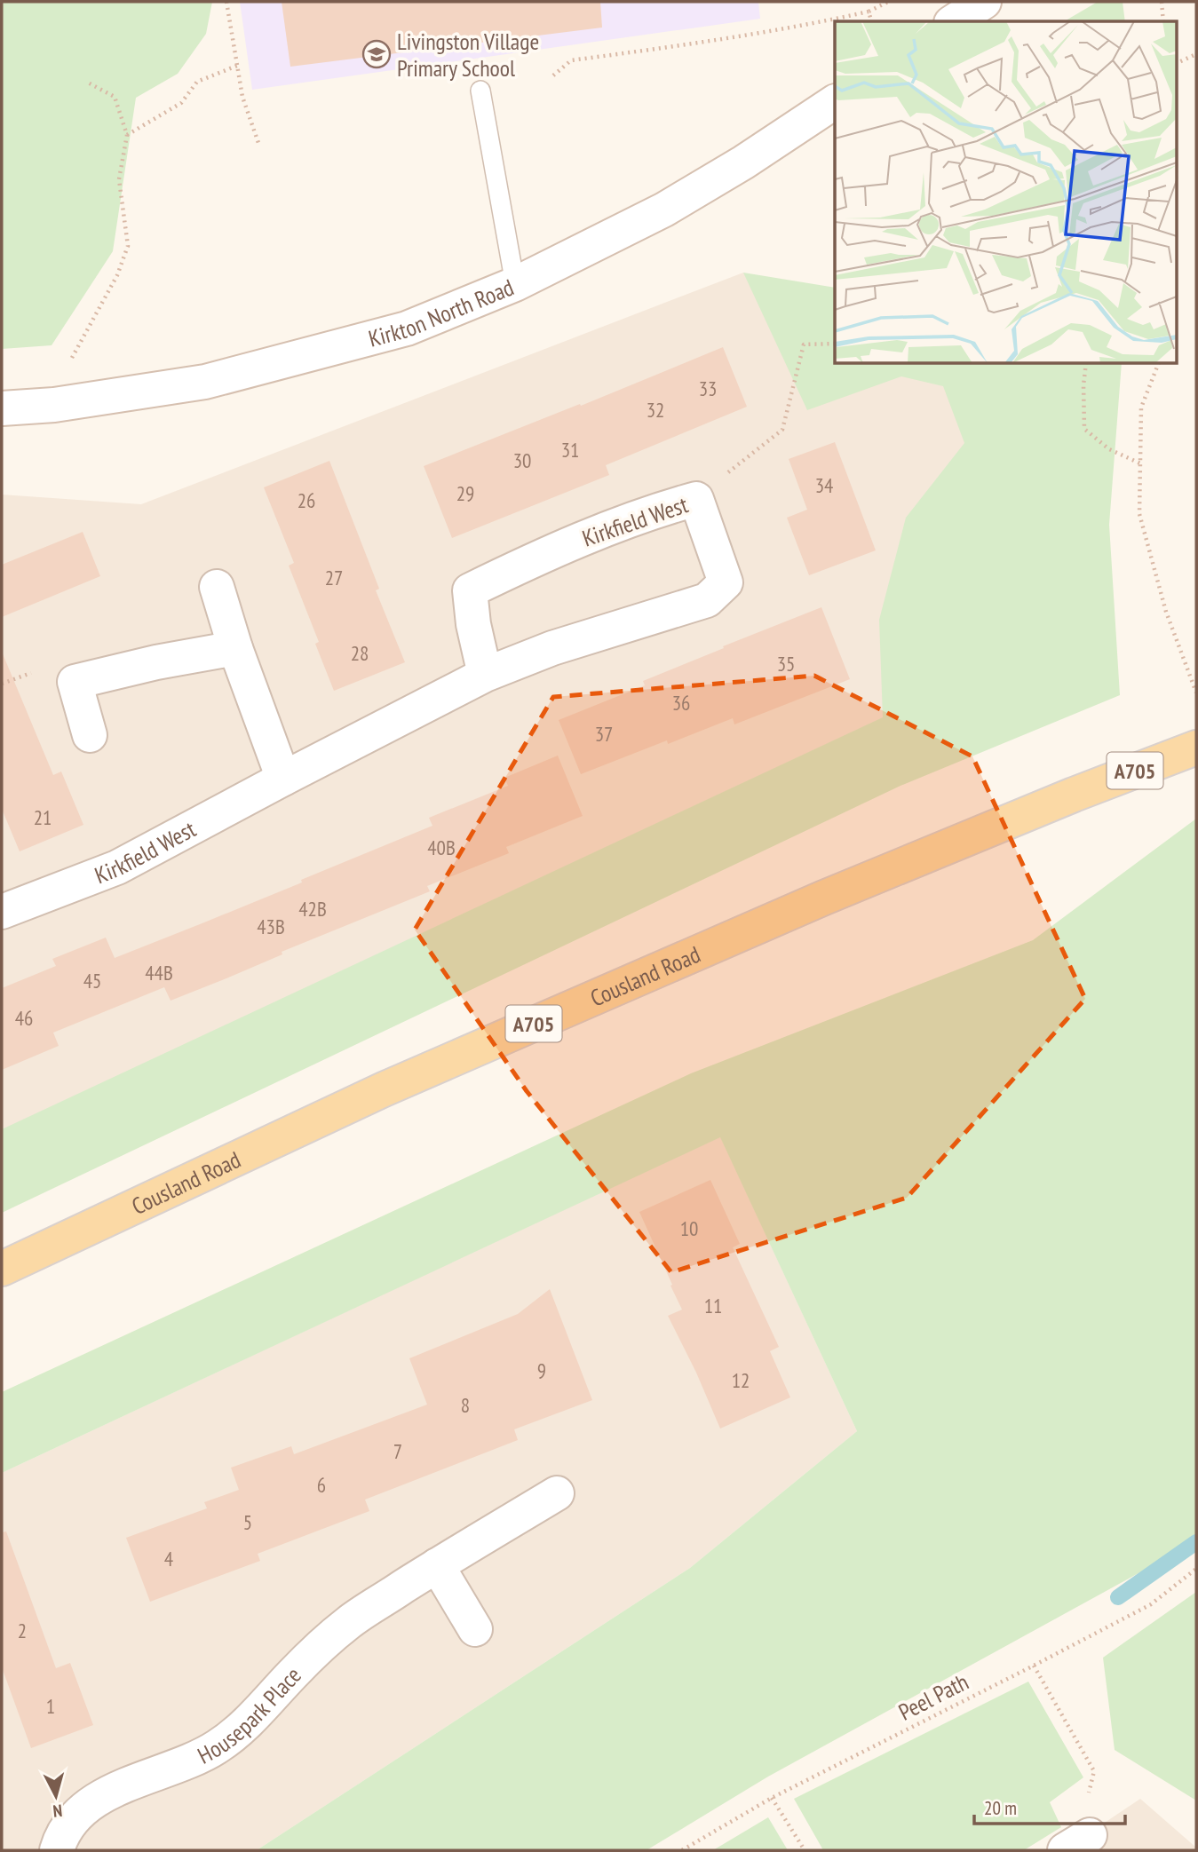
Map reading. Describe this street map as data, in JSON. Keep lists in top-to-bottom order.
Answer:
{
  "streets": {
    "main road": ["A705", "Cousland Road"],
    "street": ["Kirkton North Road", "Kirkfield West", "Housepark Place"],
    "path": ["Peel Path"]
  },
  "places": {
    "school or university": ["Livingston Village Primary School"]
  },
  "house_numbers": [
    "33",
    "32",
    "31",
    "30",
    "34",
    "29",
    "26",
    "27",
    "28",
    "35",
    "36",
    "37",
    "21",
    "40B",
    "42B",
    "43B",
    "44B",
    "45",
    "46",
    "10",
    "11",
    "9",
    "12",
    "8",
    "7",
    "6",
    "5",
    "4",
    "2",
    "1"
  ],
  "scale_bar": "20 m",
  "north": "bottom"
}
